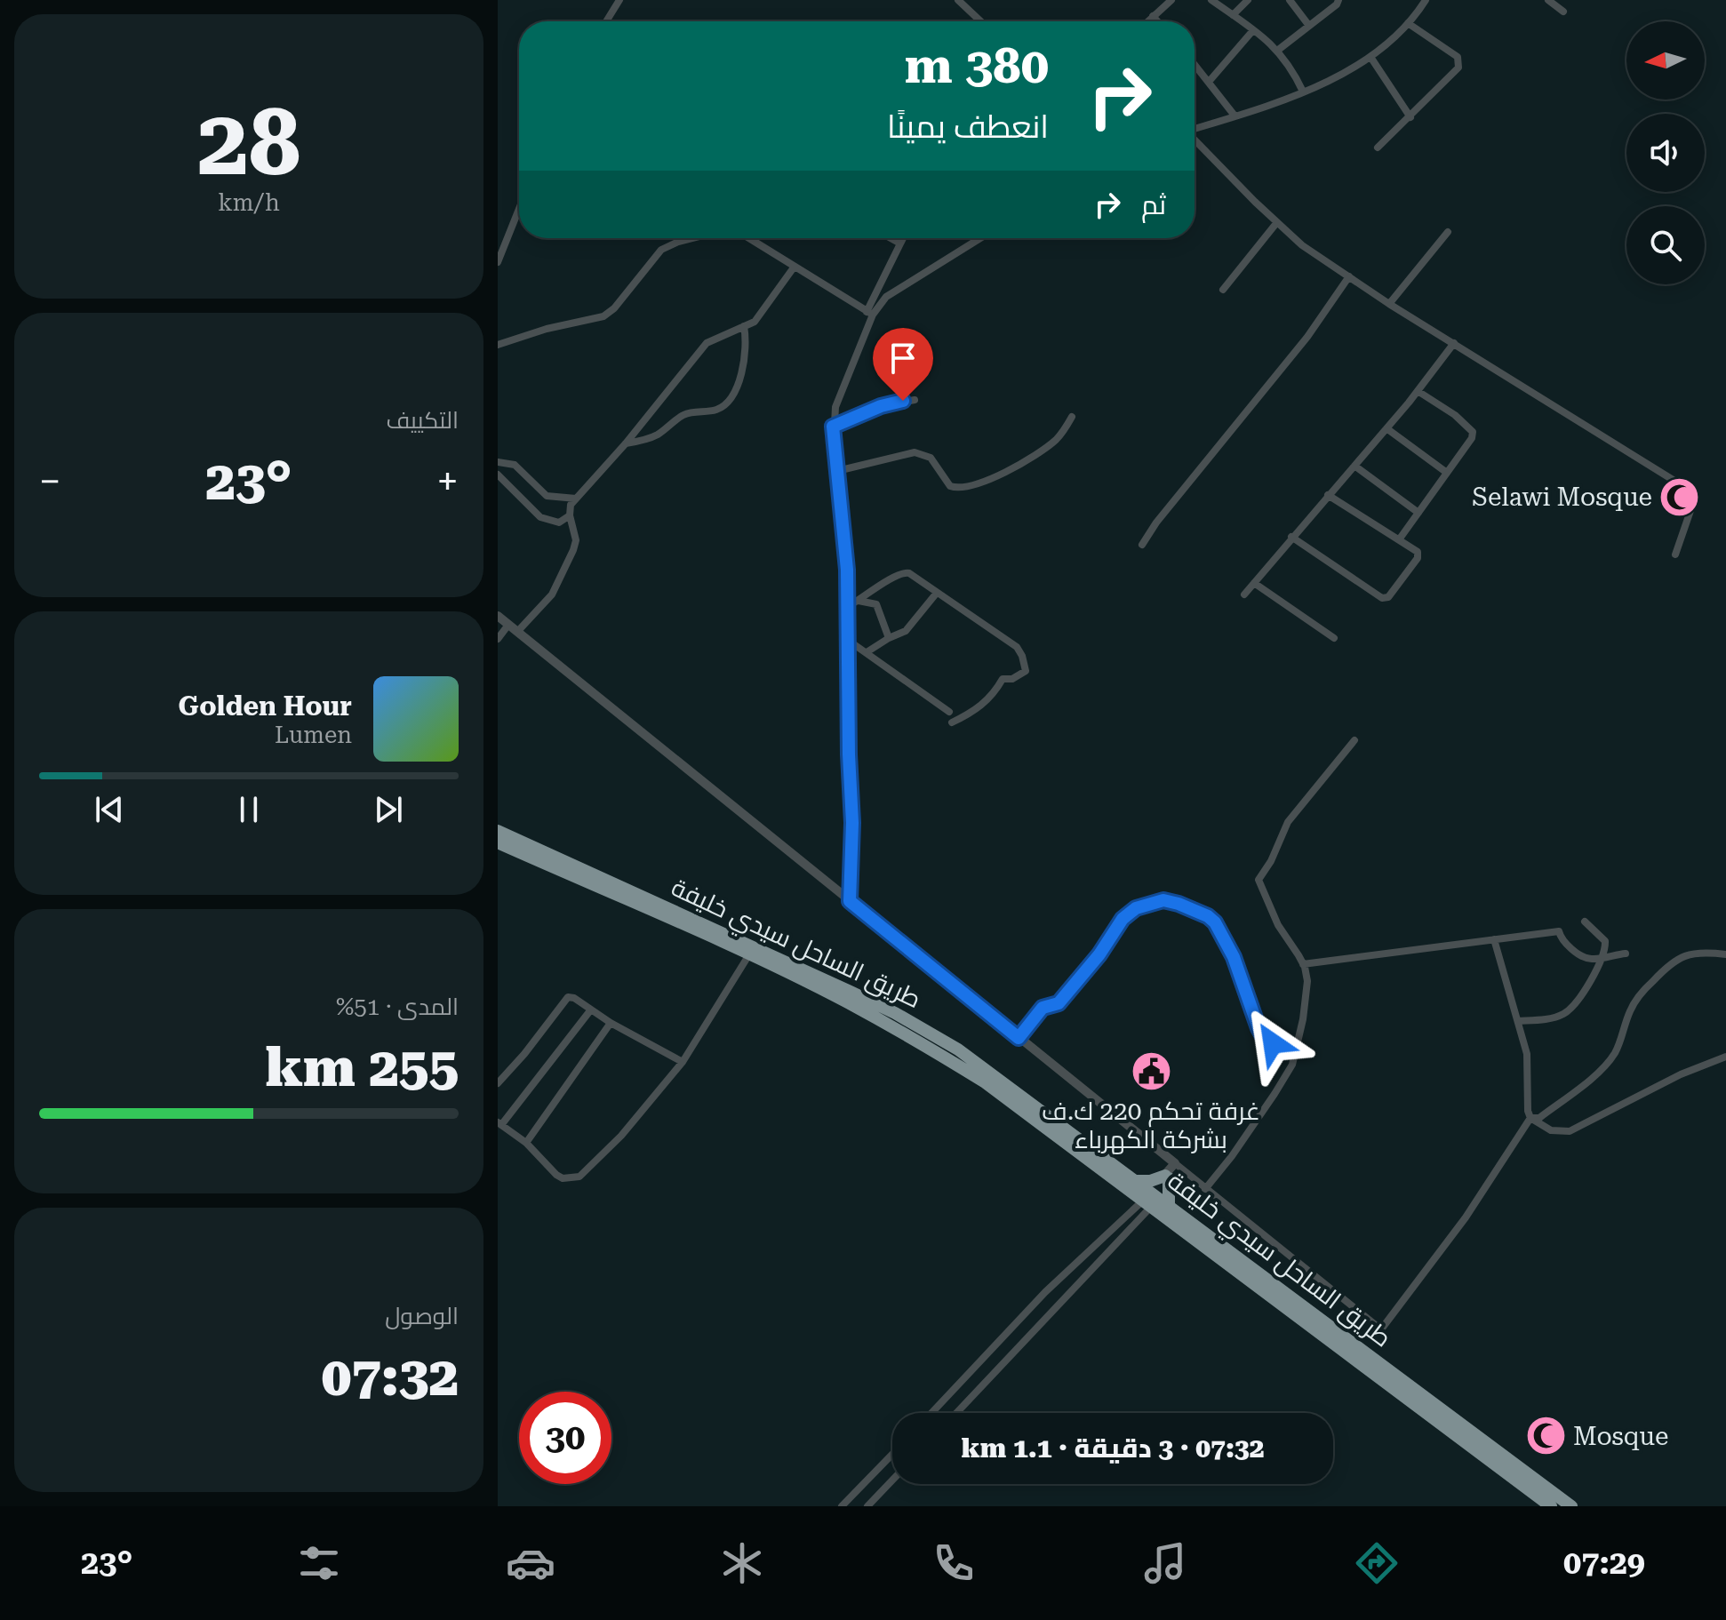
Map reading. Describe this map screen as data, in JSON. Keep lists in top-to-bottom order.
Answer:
{
  "streets": {
    "highway": ["طريق الساحل سيدي خليفة"]
  },
  "places": {
    "mosque": ["Selawi Mosque", "Mosque"],
    "public building": ["غرفة تحكم 220 ك.ف بشركة الكهرباء"]
  },
  "north": "left",
  "page": {
    "tile": [
      ["28", "km/h"],
      "التكييف",
      ["المدى · 51%", "255 km"],
      ["الوصول", "07:32"]
    ],
    "turn": ["380 m", "انعطف يمينًا"],
    "then": "ثم",
    "heat": ["−", "23°", "+"],
    "song": ["Golden Hour", "Lumen"],
    "limit": "30",
    "trip": "07:32 · 3 دقيقة · 1.1 km",
    "tabs": ["07:29", "23°"]
  }
}
